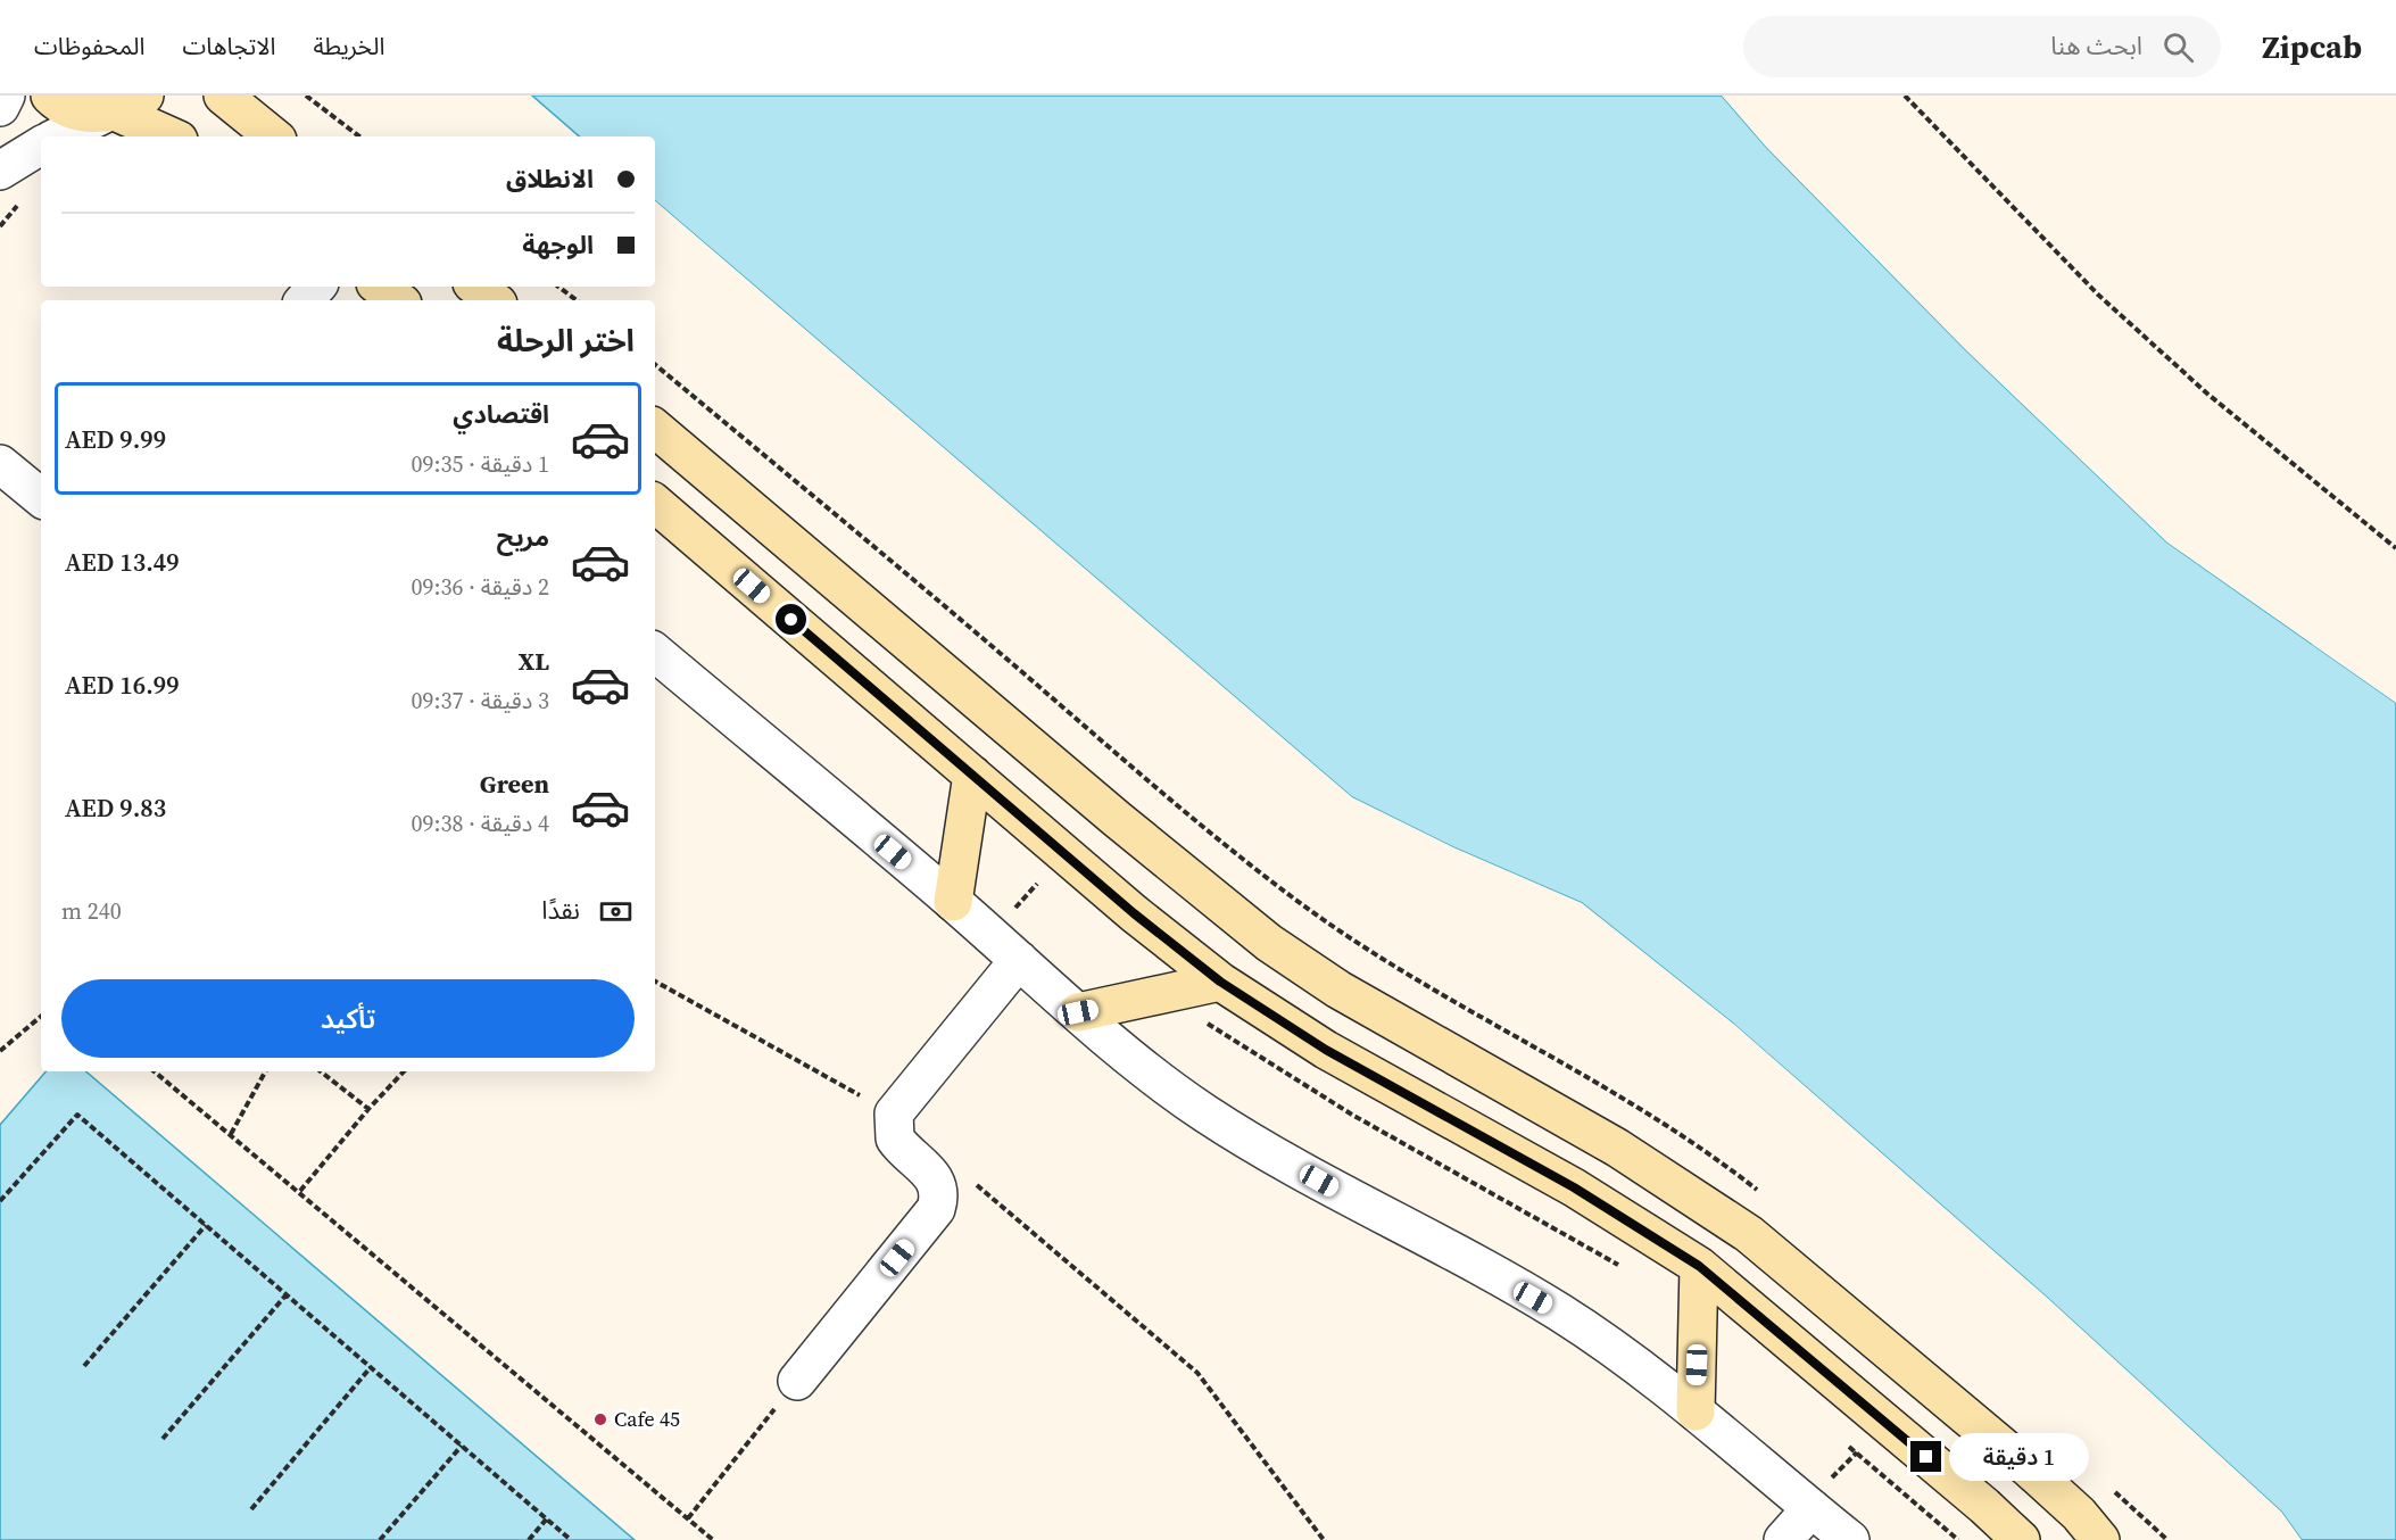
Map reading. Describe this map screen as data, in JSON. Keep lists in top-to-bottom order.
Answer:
{
  "places": ["Cafe 45"],
  "page": {
    "header": "Zipcab",
    "search": "ابحث هنا",
    "nav": ["الخريطة", "الاتجاهات", "المحفوظات"],
    "banner": ["الانطلاق", "الوجهة"],
    "heading": "اختر الرحلة",
    "list": [
      {
        "name": "اقتصادي",
        "note": "1 دقيقة · 09:35",
        "value": "AED 9.99"
      },
      {
        "name": "مريح",
        "note": "2 دقيقة · 09:36",
        "value": "AED 13.49"
      },
      {
        "name": "XL",
        "note": "3 دقيقة · 09:37",
        "value": "AED 16.99"
      },
      {
        "name": "Green",
        "note": "4 دقيقة · 09:38",
        "value": "AED 9.83"
      }
    ],
    "pay": ["نقدًا", "240 m"],
    "buttons": "تأكيد",
    "bubble": "1 دقيقة"
  }
}
